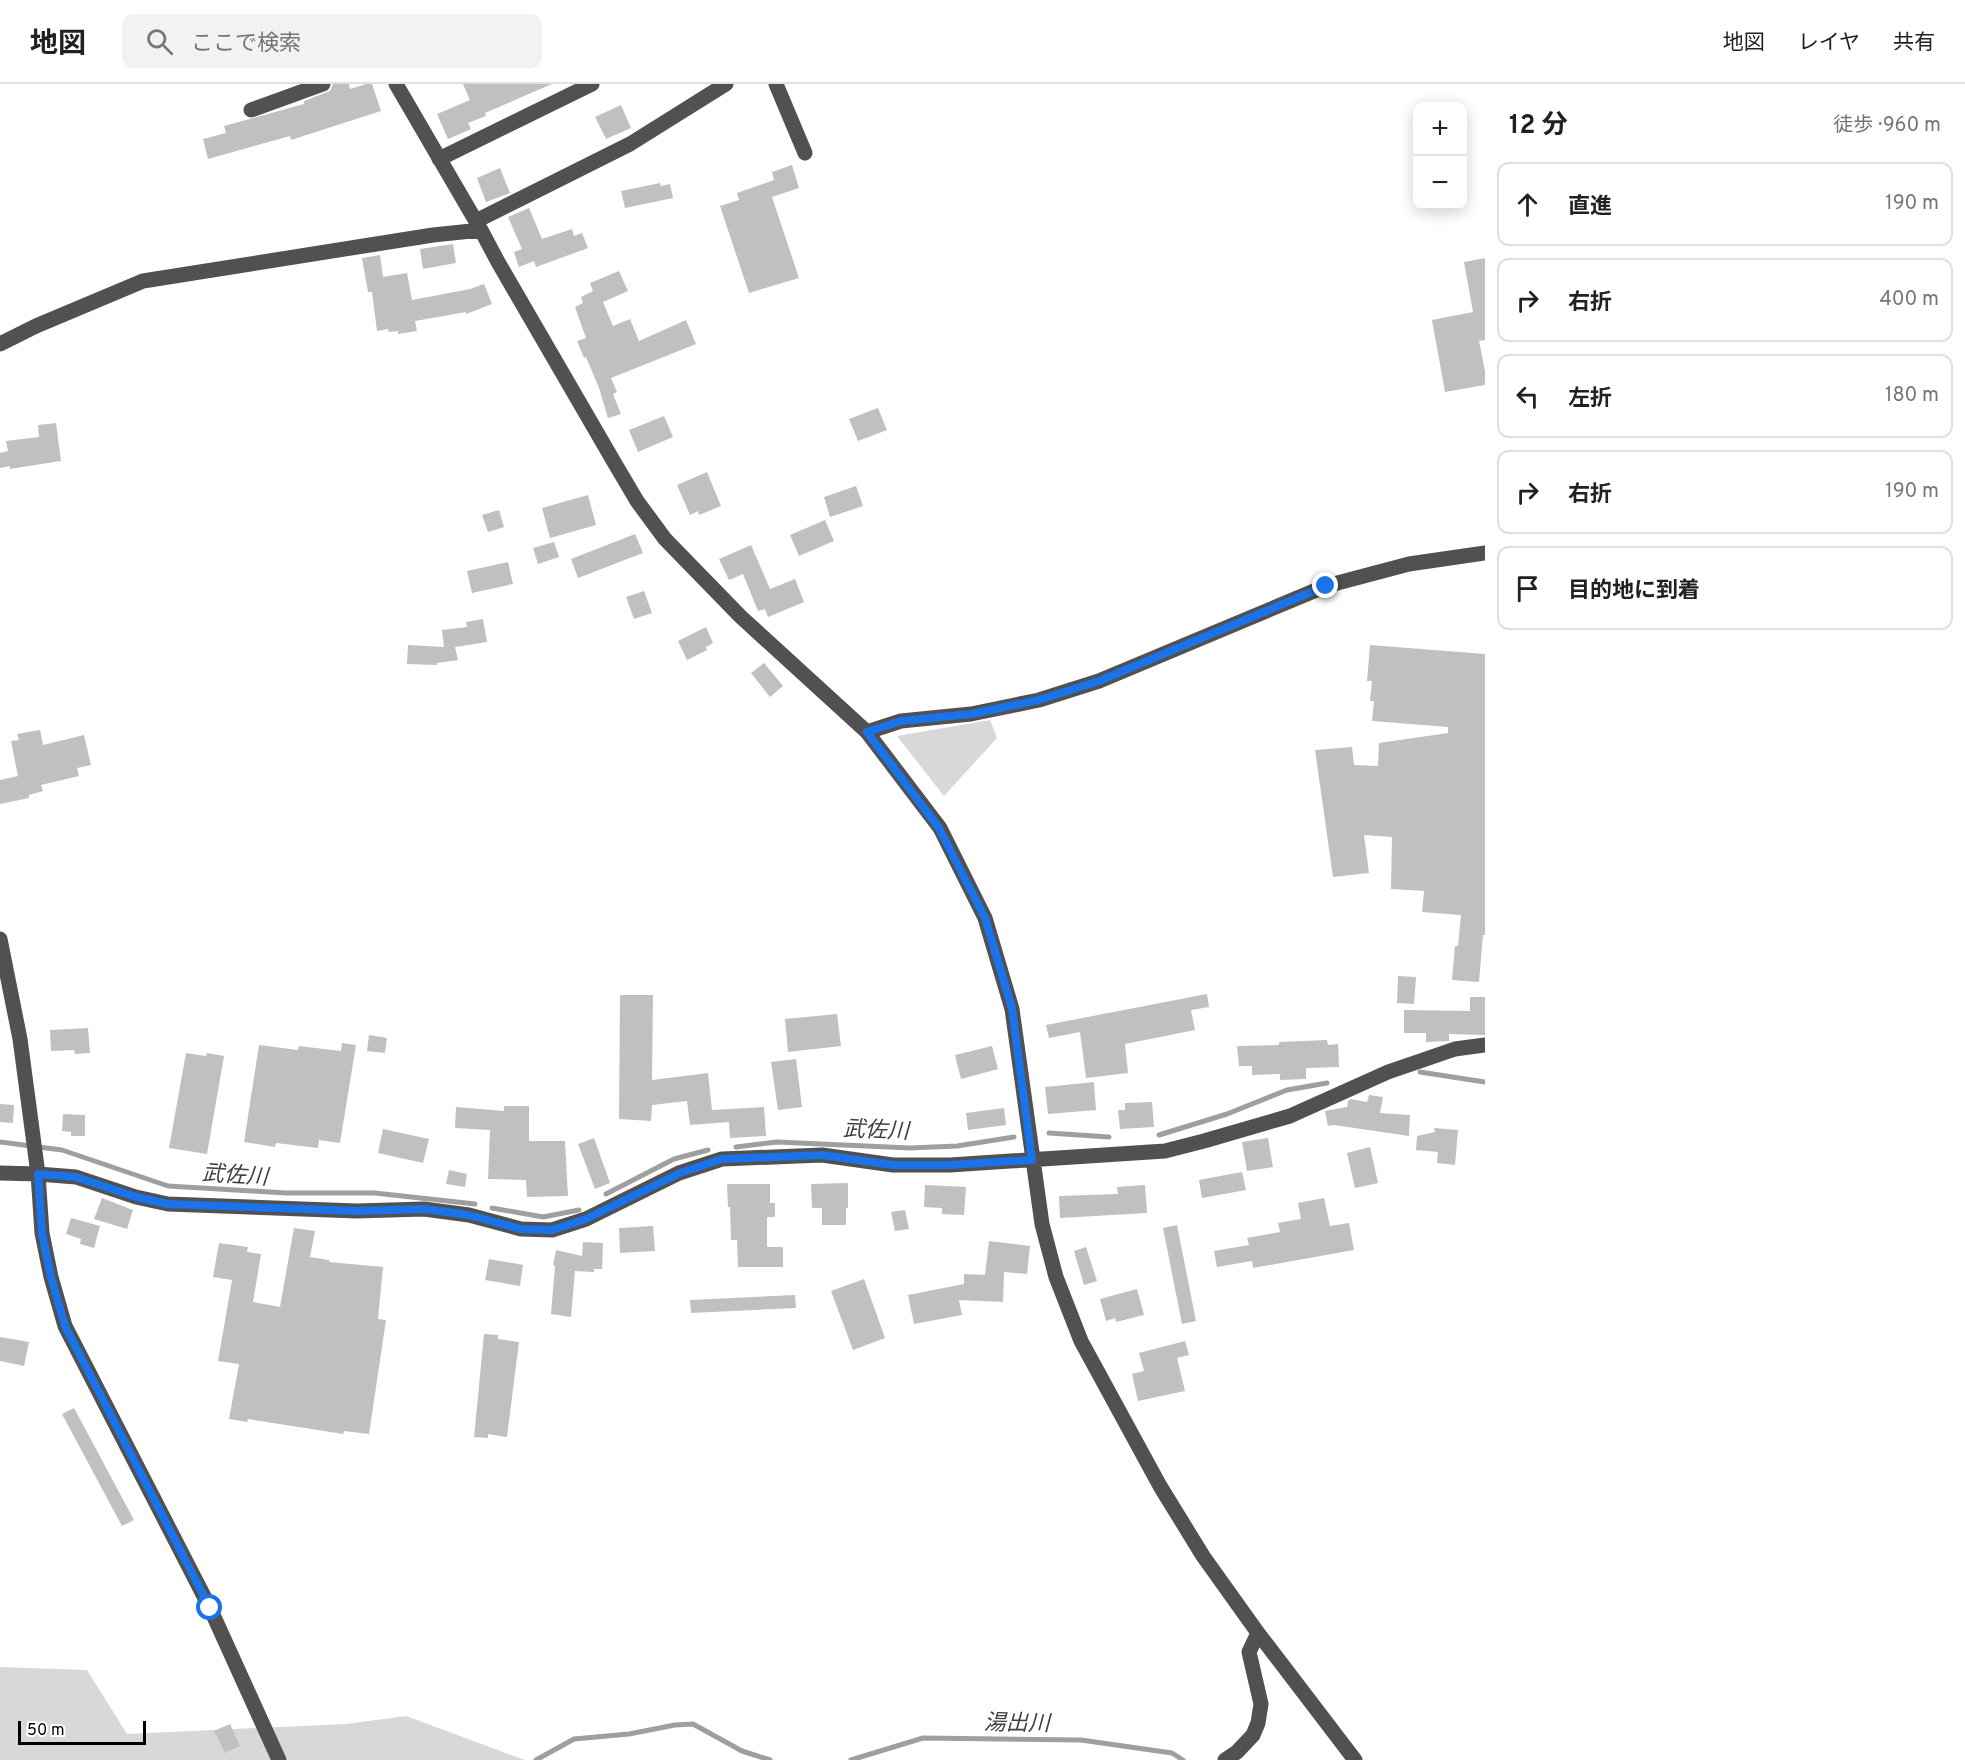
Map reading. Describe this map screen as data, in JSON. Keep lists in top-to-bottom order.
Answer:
{
  "water": ["武佐川", "湯出川"],
  "scale_bar": "50 m",
  "page": {
    "header": "地図",
    "search": "ここで検索",
    "nav": ["地図", "レイヤ", "共有"],
    "heading": ["12 分", "徒歩 · 960 m"],
    "map_buttons": ["+", "−"],
    "list": [
      ["直進", "190 m"],
      ["右折", "400 m"],
      ["左折", "180 m"],
      ["右折", "190 m"],
      "目的地に到着"
    ],
    "scale": "50 m"
  }
}
